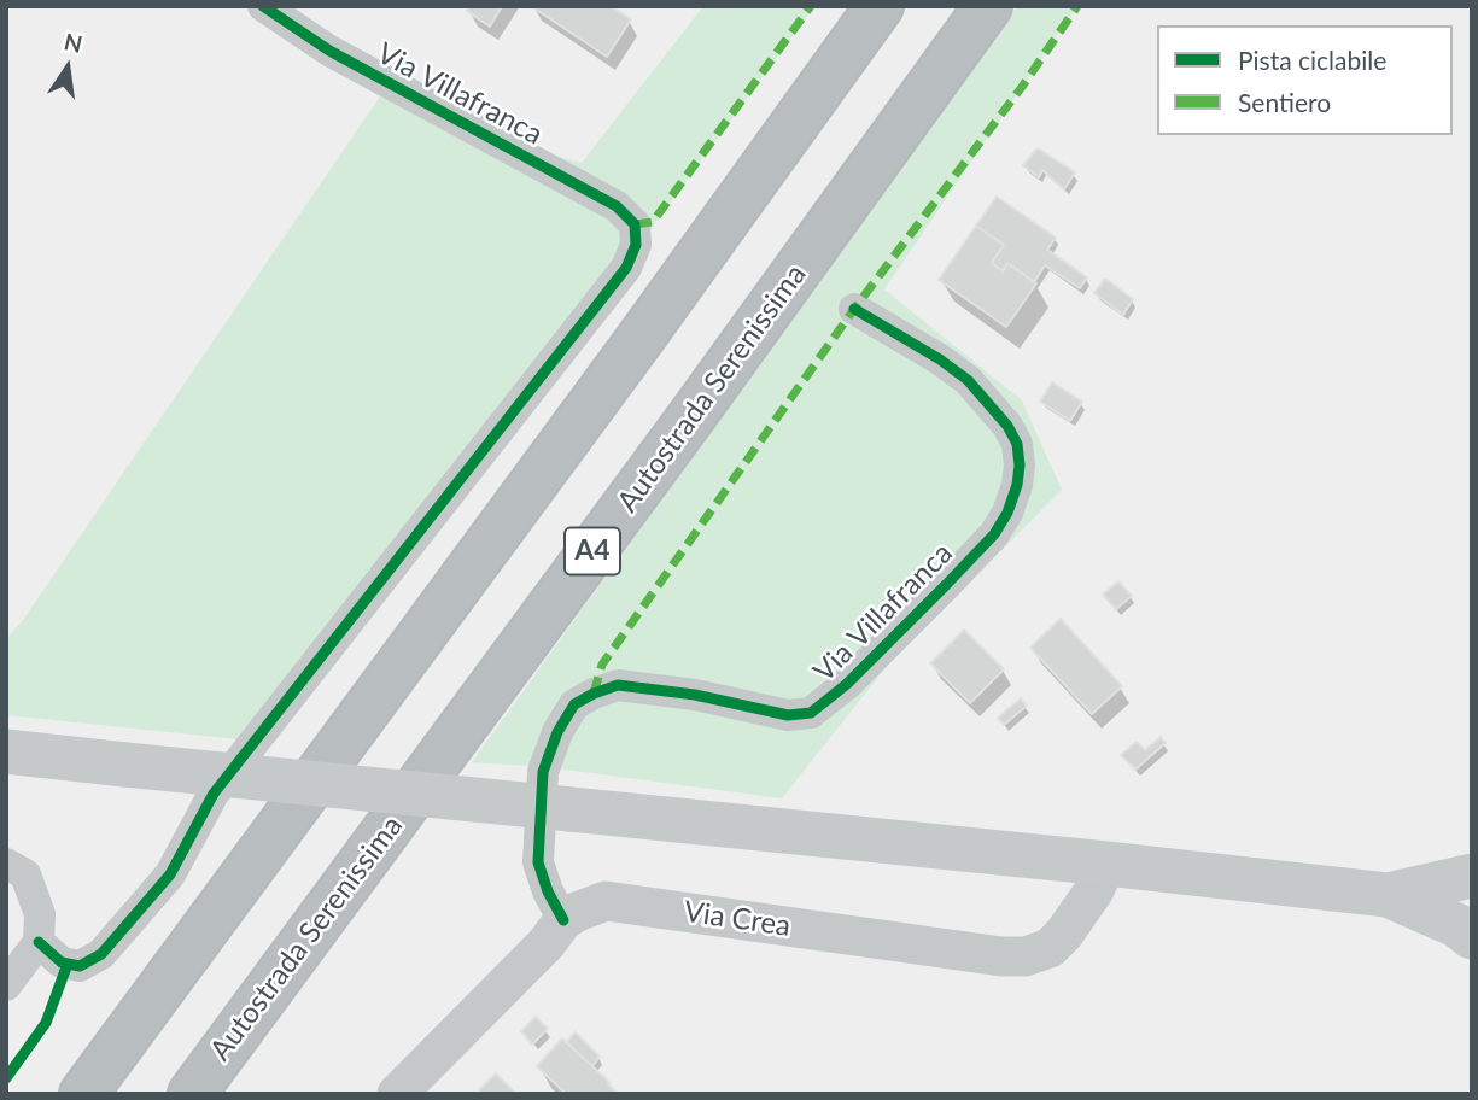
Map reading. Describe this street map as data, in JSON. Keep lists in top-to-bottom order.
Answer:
{
  "streets": {
    "highway": ["Autostrada Serenissima", "A4"],
    "street": ["Via Villafranca", "Via Crea"]
  },
  "crossings": [
    ["Via Villafranca", "Via Crea"]
  ],
  "legend": ["Pista ciclabile", "Sentiero"],
  "north": "top"
}
